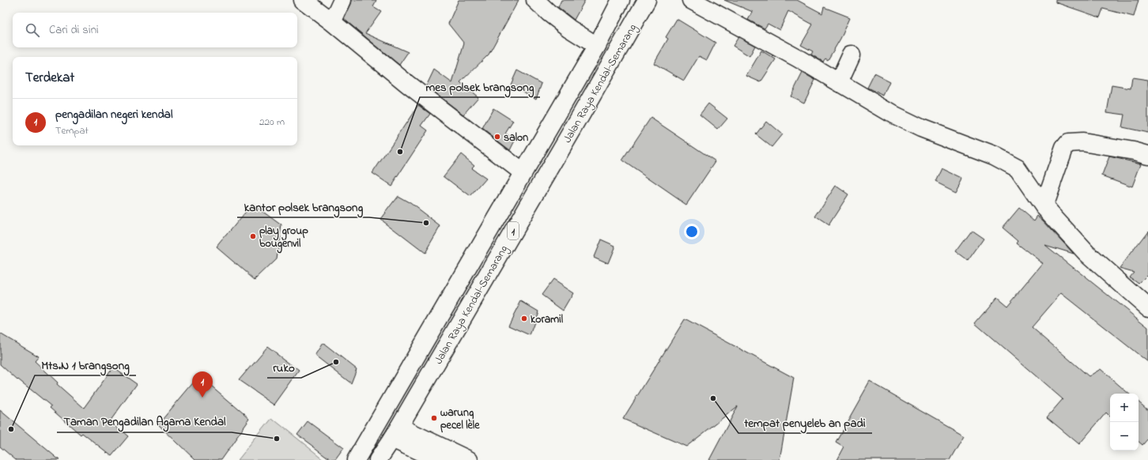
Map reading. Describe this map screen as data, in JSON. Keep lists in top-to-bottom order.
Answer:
{
  "streets": {
    "main road": ["Jalan Raya Kendal-Semarang", "1"]
  },
  "places": [
    "salon",
    "mes polsek brangsong",
    "kantor polsek brangsong",
    "play group bougenvil",
    "koramil",
    "ruko",
    "tempat penyeleb an padi",
    "warung pecel lele",
    "Mts.N 1 brangsong",
    "Taman Pengadilan Agama Kendal"
  ],
  "page": {
    "search": "Cari di sini",
    "heading": "Terdekat",
    "list": [
      {
        "mark": "1",
        "name": "pengadilan negeri kendal",
        "note": "Tempat",
        "value": "220 m"
      }
    ],
    "pins": "1",
    "map_buttons": ["+", "−"]
  }
}
